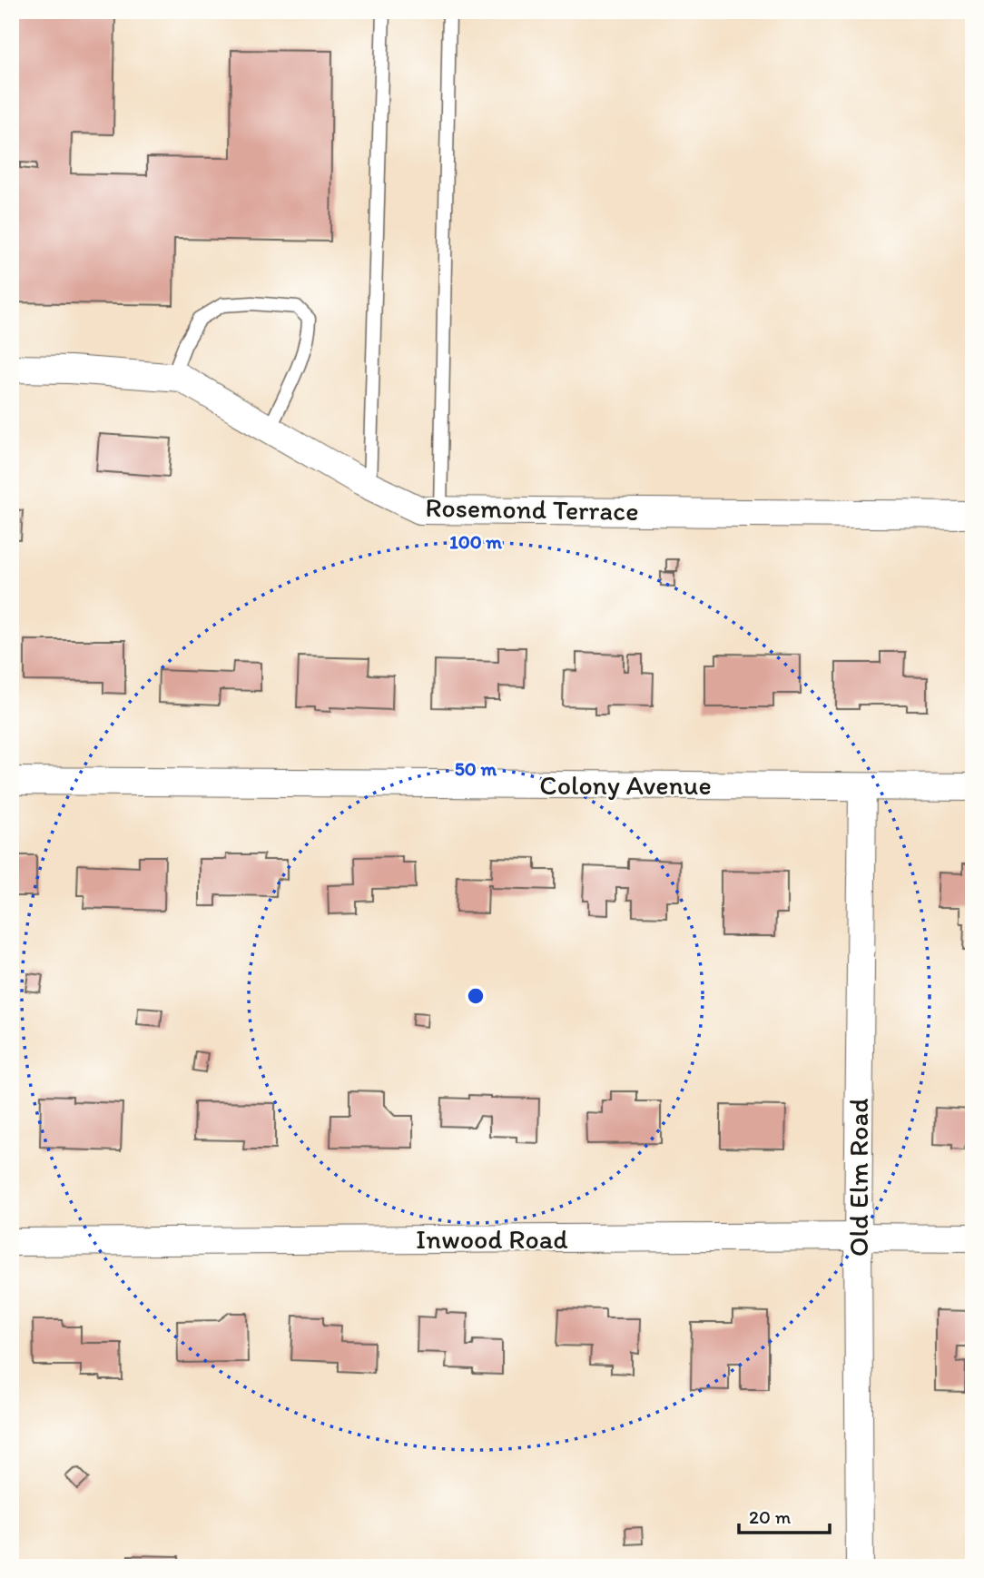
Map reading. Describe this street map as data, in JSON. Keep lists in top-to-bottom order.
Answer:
{
  "streets": {
    "street": [
      "Rosemond Terrace",
      "Colony Avenue",
      "Old Elm Road",
      "Inwood Road"
    ]
  },
  "crossings": [
    ["Colony Avenue", "Old Elm Road"],
    ["Old Elm Road", "Inwood Road"]
  ],
  "scale_bar": "20 m",
  "rings": ["100 m", "50 m"]
}
